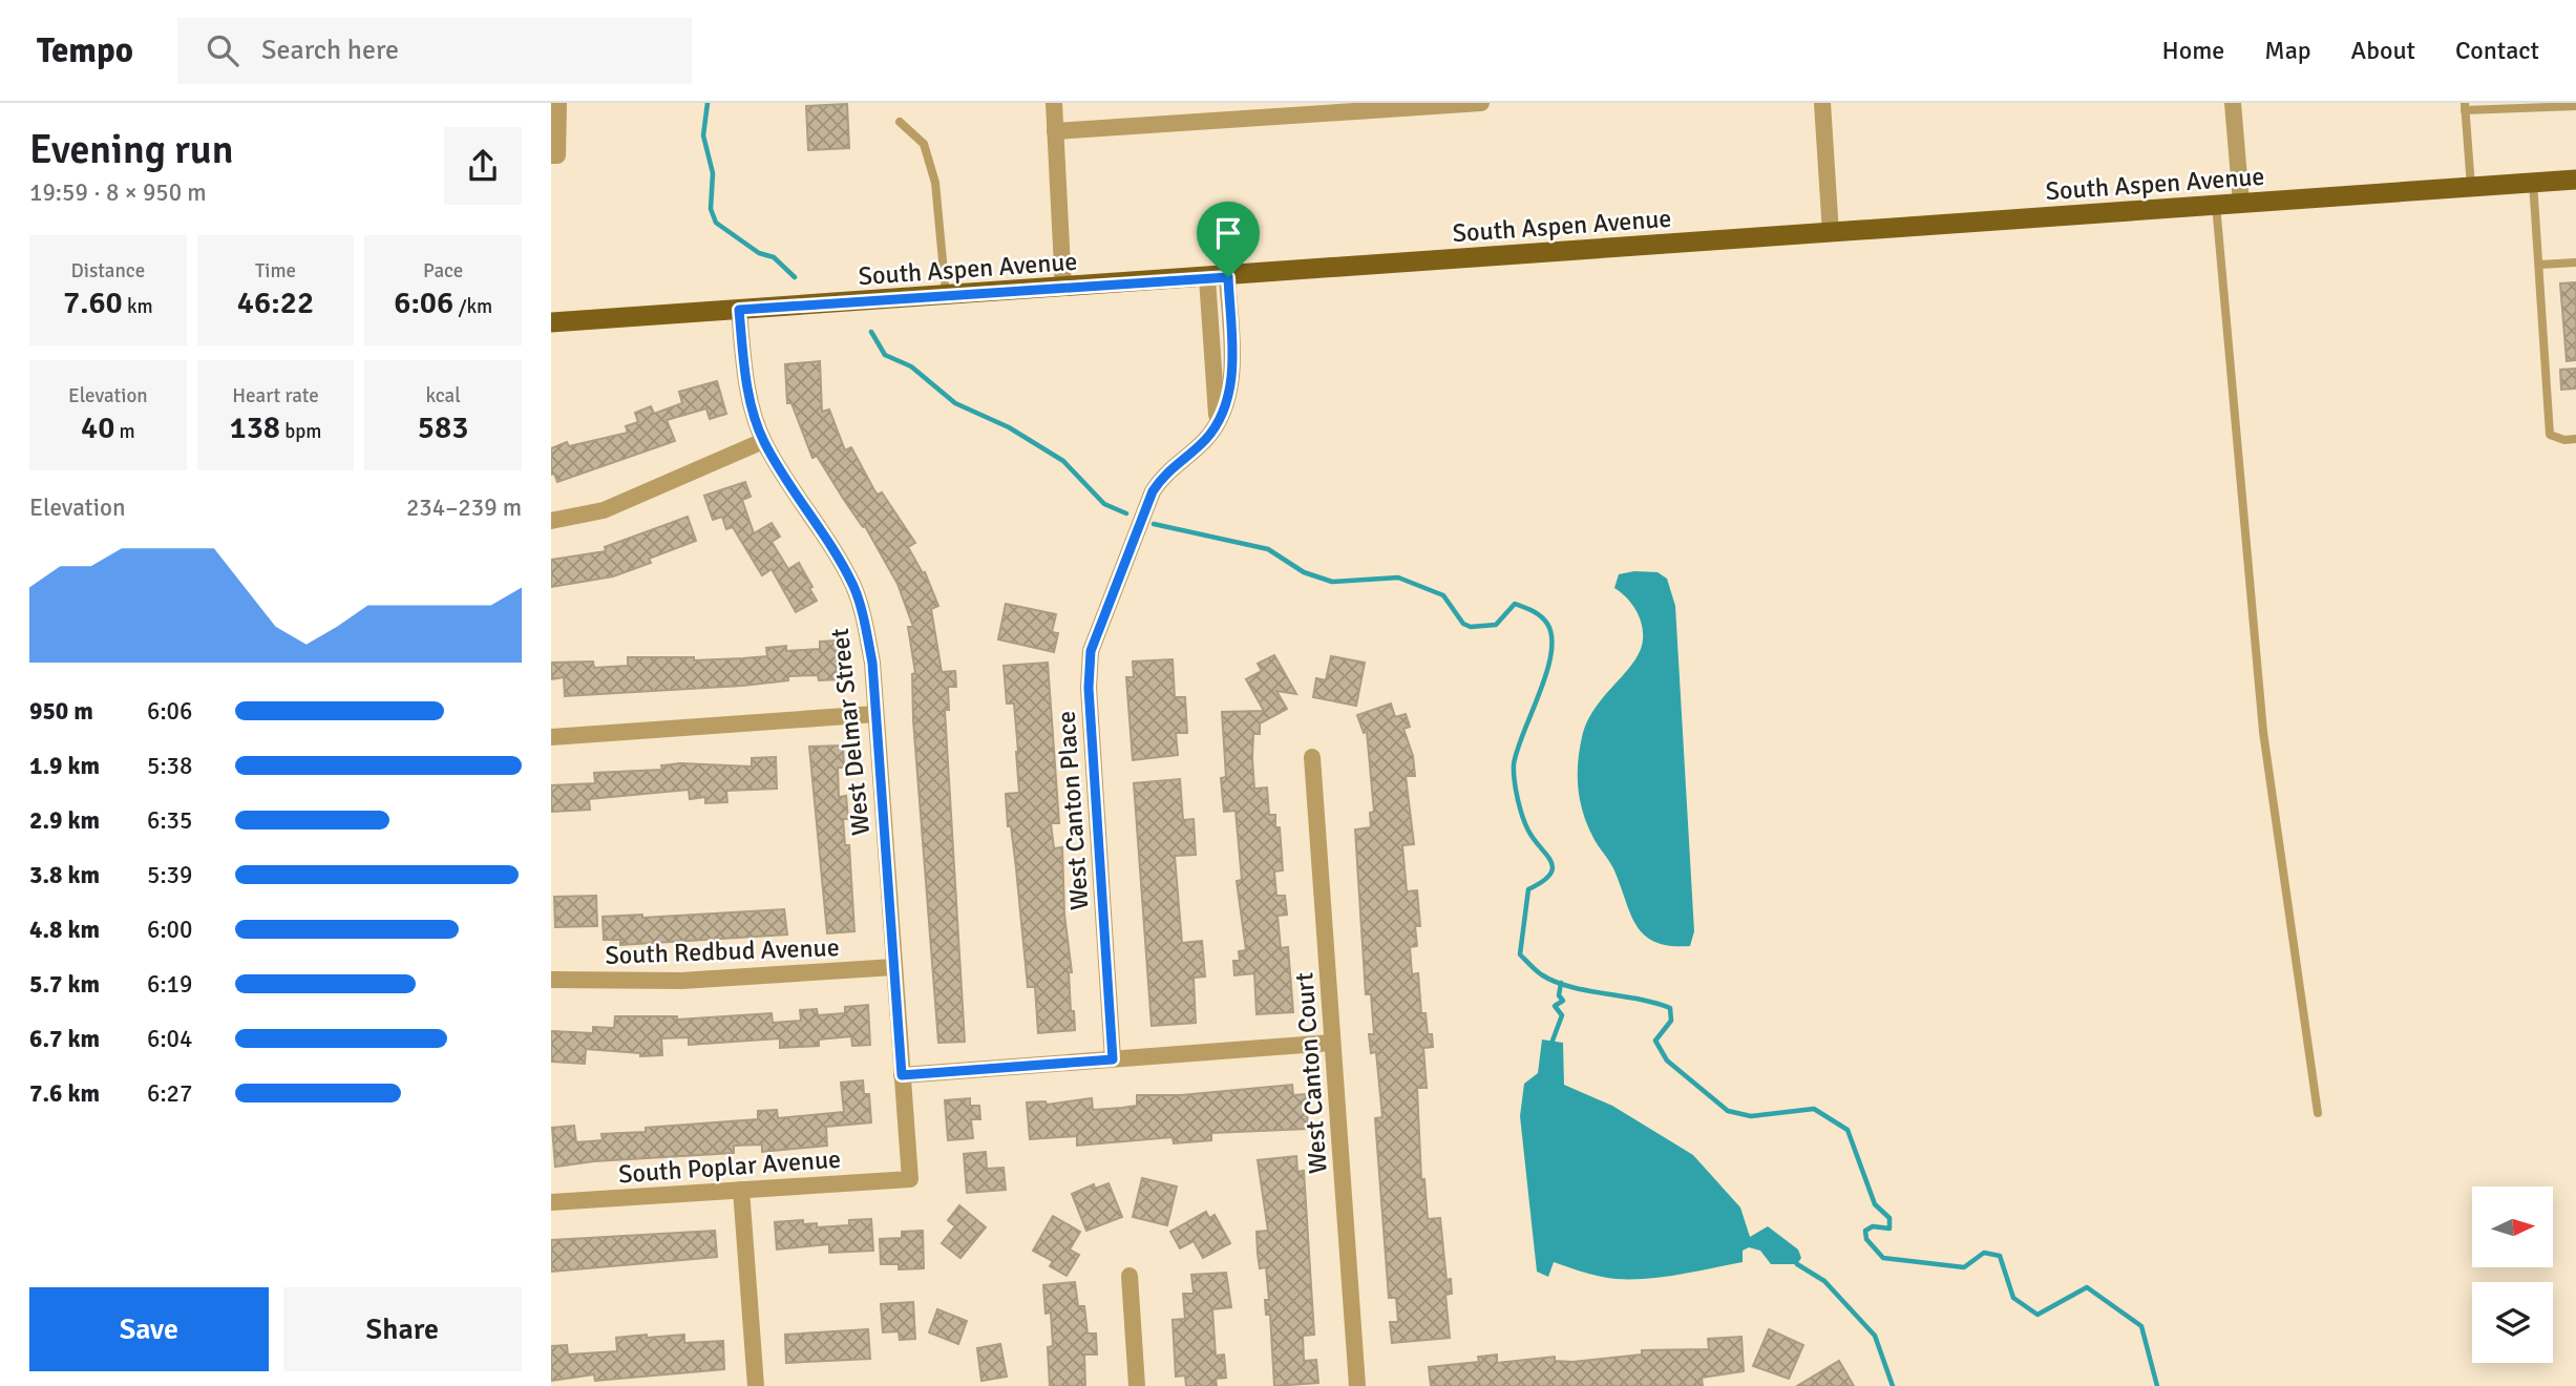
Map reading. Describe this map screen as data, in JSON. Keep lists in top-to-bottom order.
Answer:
{
  "streets": {
    "main road": ["South Aspen Avenue"],
    "street": [
      "West Delmar Street",
      "West Canton Place",
      "South Redbud Avenue",
      "West Canton Court",
      "South Poplar Avenue"
    ]
  },
  "crossings": [
    ["South Aspen Avenue", "West Delmar Street"],
    ["South Aspen Avenue", "West Canton Place"],
    ["West Delmar Street", "South Redbud Avenue"],
    ["West Delmar Street", "South Poplar Avenue"]
  ],
  "north": "right",
  "page": {
    "header": "Tempo",
    "search": "Search here",
    "nav": [
      "Home",
      "Map",
      "About",
      "Contact"
    ],
    "heading": ["Evening run", "19:59 · 8 × 950 m"],
    "stats": [
      ["Distance", "7.60 km"],
      ["Time", "46:22"],
      ["Pace", "6:06 /km"],
      ["Elevation", "40 m"],
      ["Heart rate", "138 bpm"],
      ["kcal", "583"]
    ],
    "chart": ["Elevation", "234–239 m"],
    "list": [
      {
        "name": "950 m",
        "note": "6:06"
      },
      {
        "name": "1.9 km",
        "note": "5:38"
      },
      {
        "name": "2.9 km",
        "note": "6:35"
      },
      {
        "name": "3.8 km",
        "note": "5:39"
      },
      {
        "name": "4.8 km",
        "note": "6:00"
      },
      {
        "name": "5.7 km",
        "note": "6:19"
      },
      {
        "name": "6.7 km",
        "note": "6:04"
      },
      {
        "name": "7.6 km",
        "note": "6:27"
      }
    ],
    "buttons": ["Save", "Share"]
  }
}
